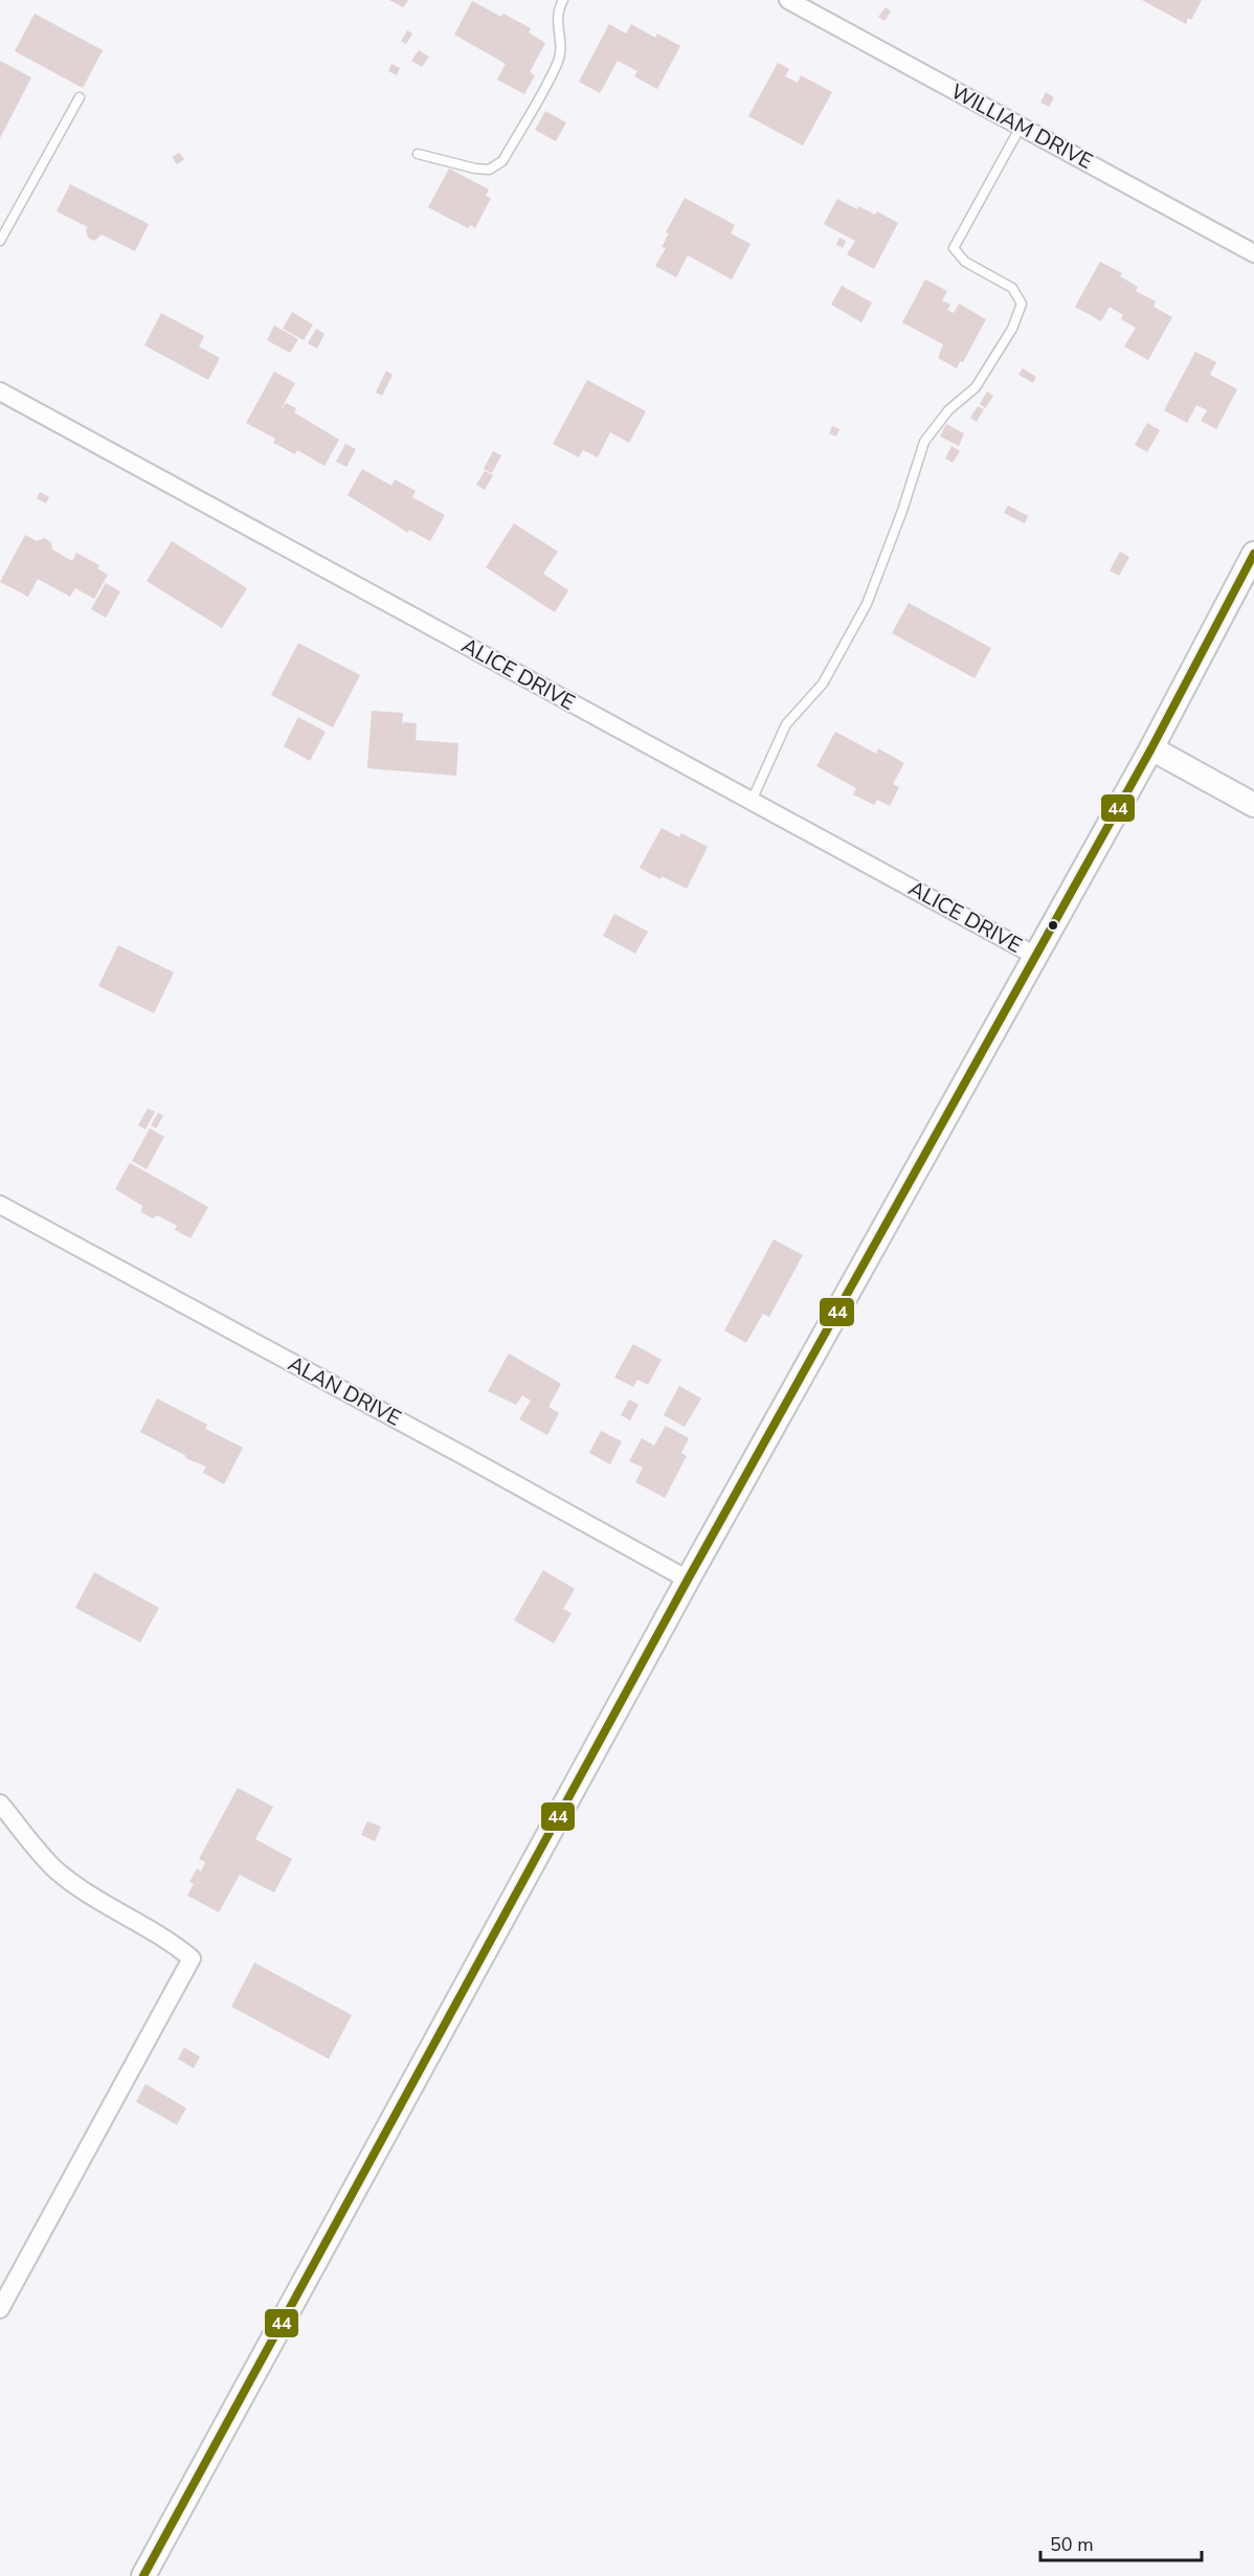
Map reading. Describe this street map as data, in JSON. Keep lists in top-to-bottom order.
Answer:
{
  "streets": {
    "street": ["WILLIAM DRIVE", "ALICE DRIVE", "ALAN DRIVE"]
  },
  "lines": ["transit line 44"],
  "scale_bar": "50 m"
}
